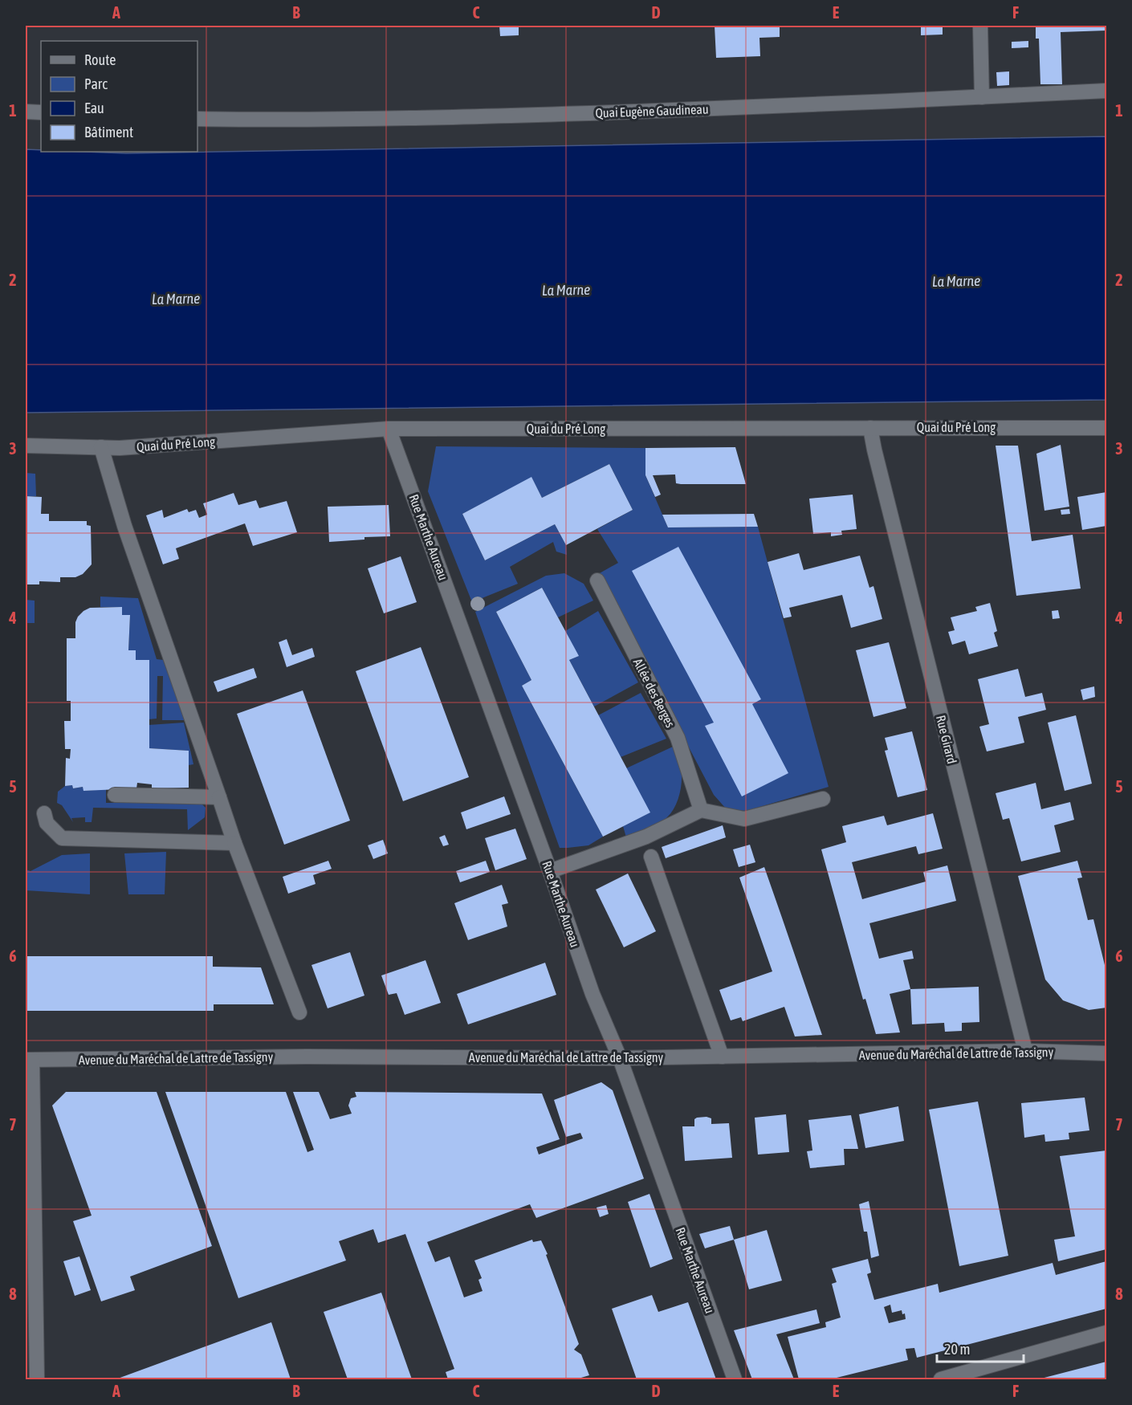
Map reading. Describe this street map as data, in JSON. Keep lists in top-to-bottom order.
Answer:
{
  "streets": {
    "street": [
      "Quai Eugène Gaudineau",
      "Quai du Pré Long",
      "Rue Marthe Aureau",
      "Allée des Berges",
      "Rue Girard",
      "Avenue du Maréchal de Lattre de Tassigny"
    ]
  },
  "crossings": [
    ["Quai du Pré Long", "Rue Marthe Aureau"],
    ["Quai du Pré Long", "Rue Girard"],
    ["Rue Marthe Aureau", "Avenue du Maréchal de Lattre de Tassigny"],
    ["Rue Girard", "Avenue du Maréchal de Lattre de Tassigny"]
  ],
  "water": ["La Marne"],
  "legend": [
    "Route",
    "Parc",
    "Eau",
    "Bâtiment"
  ],
  "scale_bar": "20 m",
  "grid": {
    "columns": [
      "A",
      "B",
      "C",
      "D",
      "E",
      "F"
    ],
    "rows": [
      "1",
      "2",
      "3",
      "4",
      "5",
      "6",
      "7",
      "8"
    ]
  }
}
